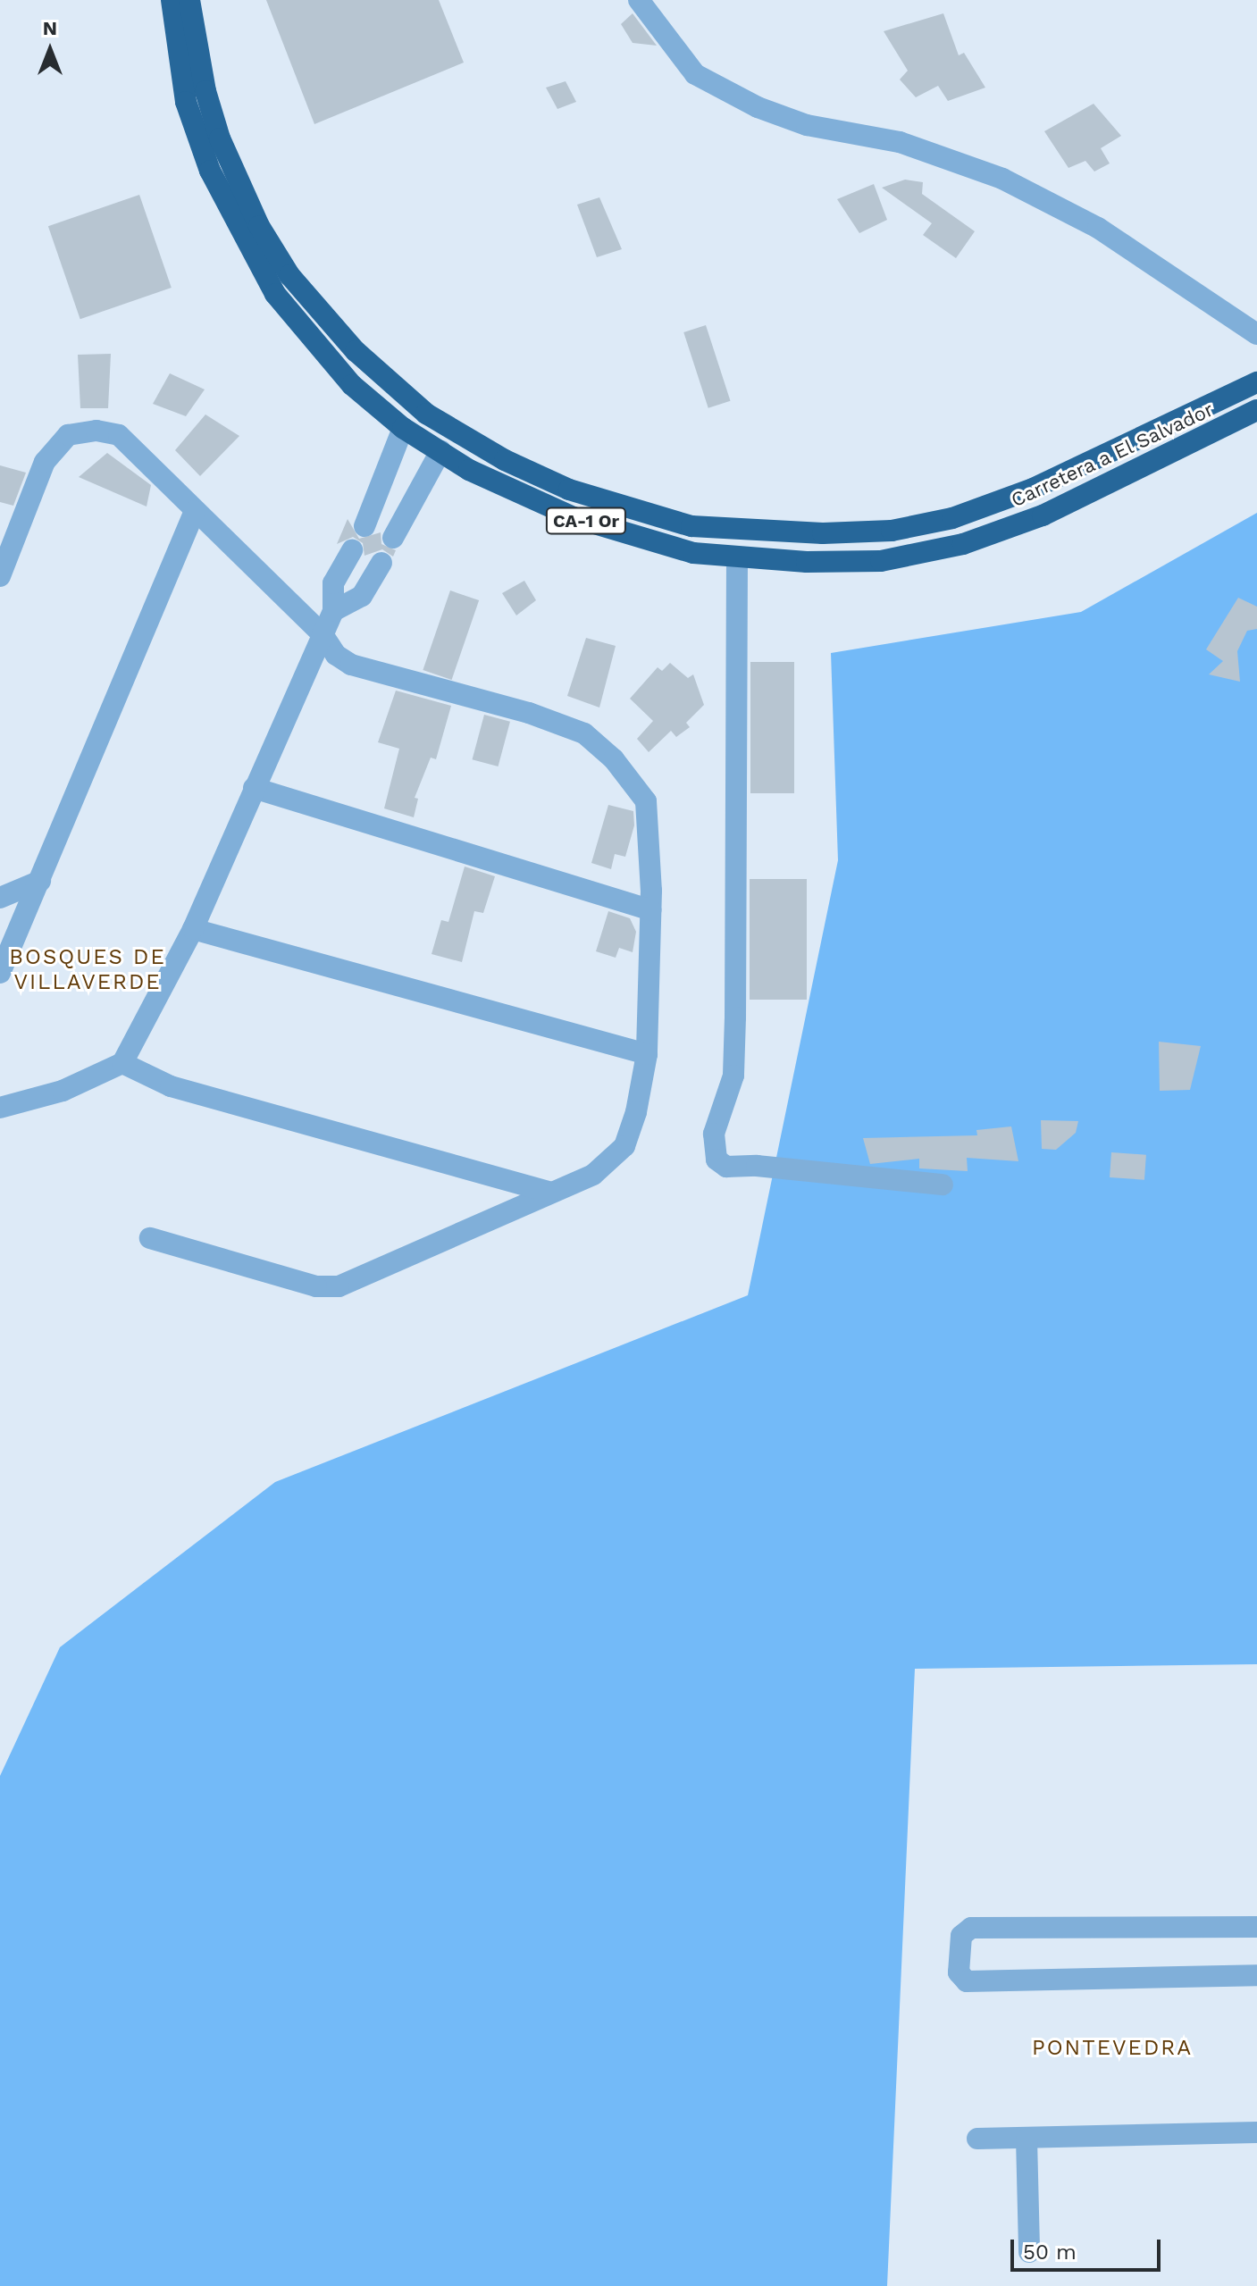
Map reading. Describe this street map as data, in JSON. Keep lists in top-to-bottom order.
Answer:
{
  "streets": {
    "highway": ["Carretera a El Salvador", "CA-1 Or"]
  },
  "districts": ["BOSQUES DE VILLAVERDE", "PONTEVEDRA"],
  "scale_bar": "50 m",
  "north": "top"
}
